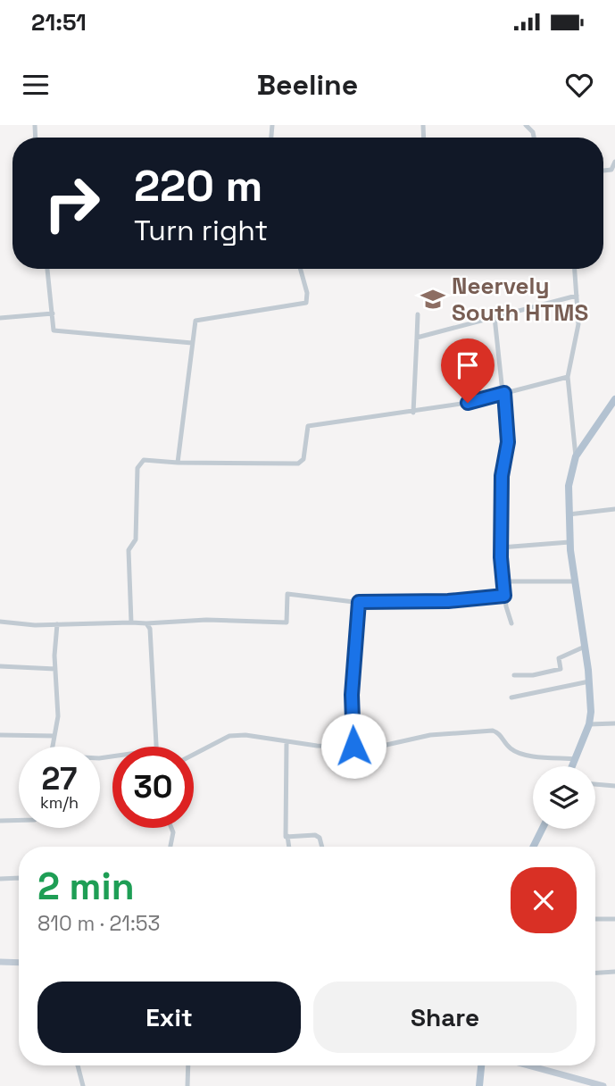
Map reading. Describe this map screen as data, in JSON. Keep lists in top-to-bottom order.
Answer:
{
  "places": {
    "school or university": ["Neervely South HTMS"]
  },
  "page": {
    "status": "21:51",
    "header": "Beeline",
    "turn": ["220 m", "Turn right"],
    "speed": "27 km/h",
    "limit": "30",
    "heading": ["2 min", "810 m · 21:53"],
    "buttons": ["Exit", "Share"]
  }
}
